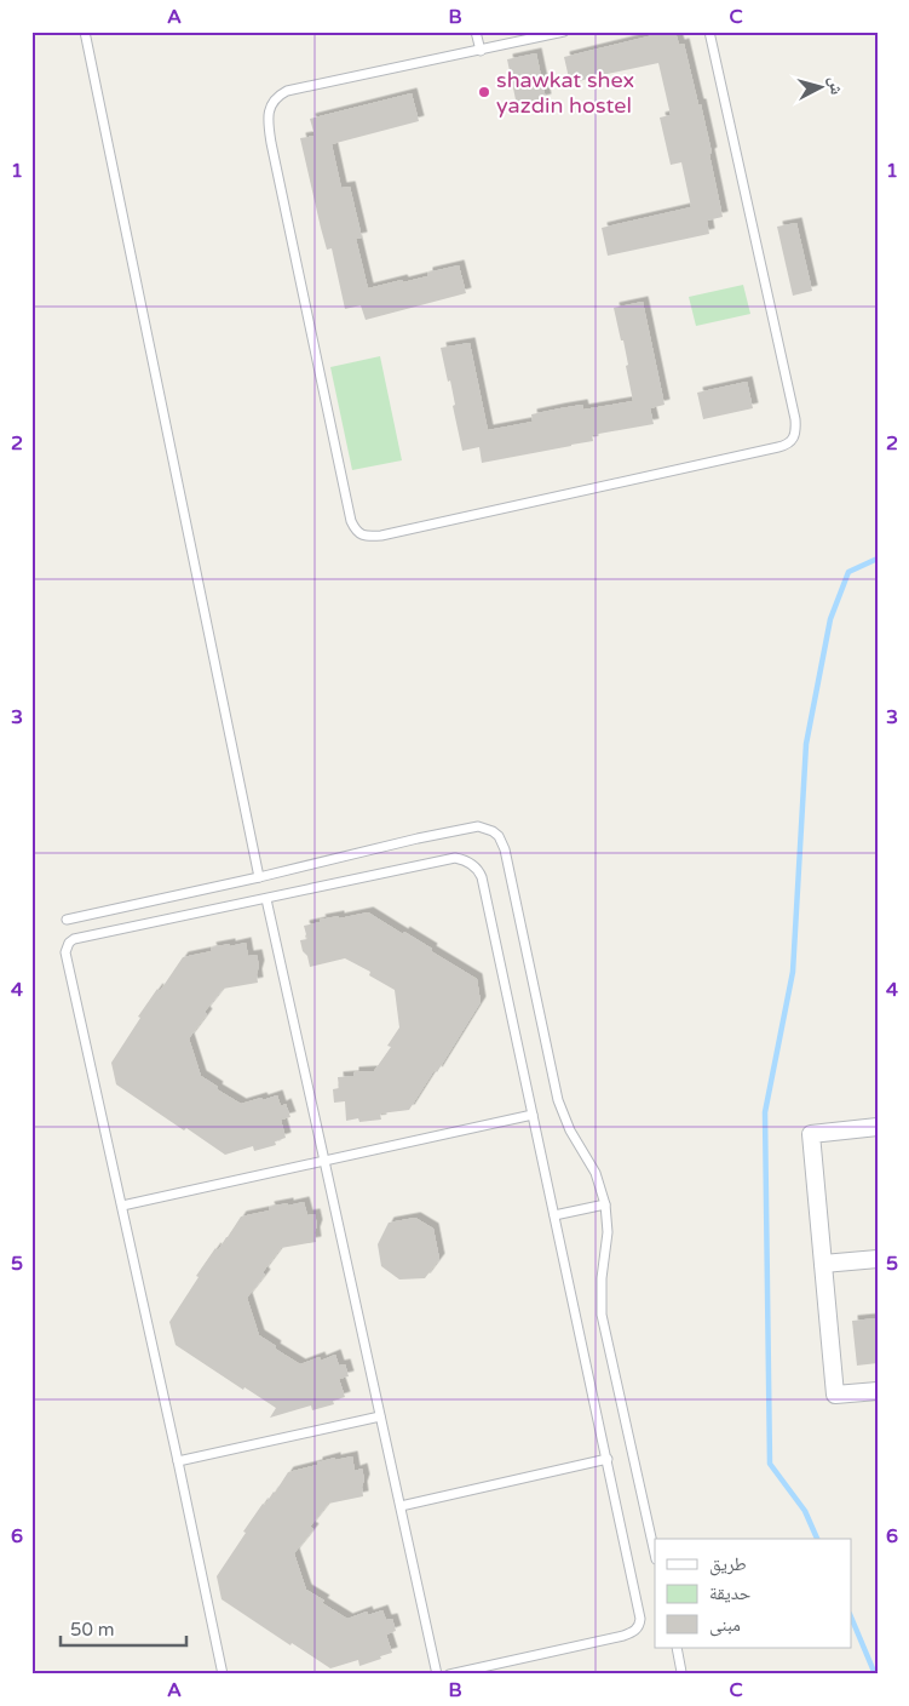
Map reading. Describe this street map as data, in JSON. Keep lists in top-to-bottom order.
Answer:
{
  "places": ["shawkat shex yazdin hostel"],
  "legend": ["طريق", "حديقة", "مبنى"],
  "scale_bar": "50 m",
  "north": "right",
  "grid": {
    "columns": ["A", "B", "C"],
    "rows": [
      "1",
      "2",
      "3",
      "4",
      "5",
      "6"
    ]
  }
}
